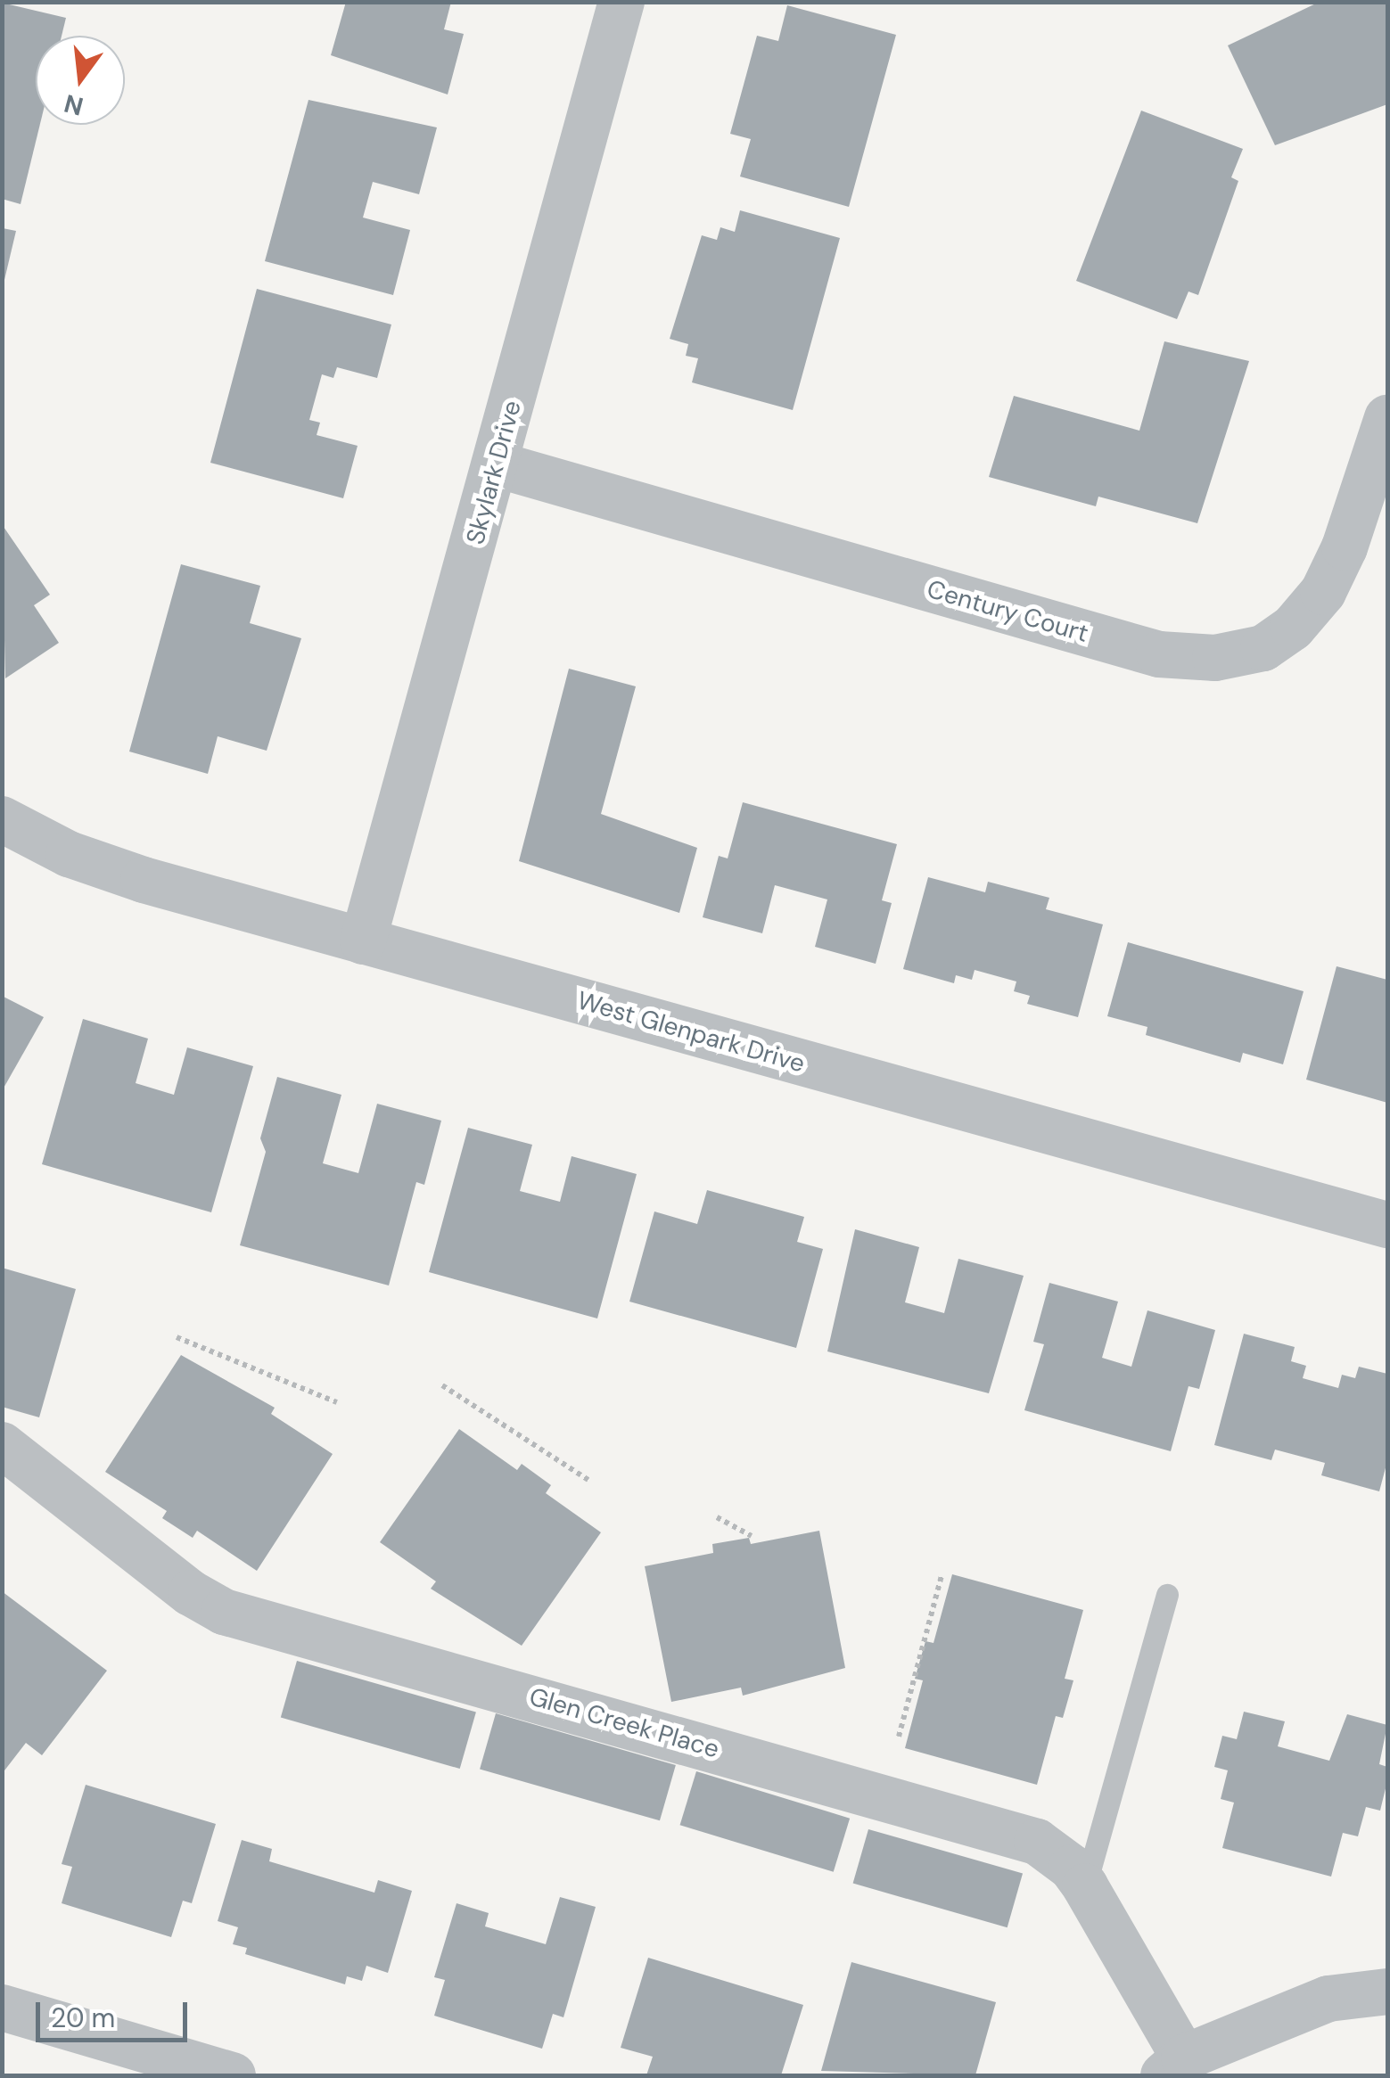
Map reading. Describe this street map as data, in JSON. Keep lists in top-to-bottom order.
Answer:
{
  "streets": {
    "street": [
      "Skylark Drive",
      "Century Court",
      "West Glenpark Drive",
      "Glen Creek Place"
    ]
  },
  "crossings": [
    ["Skylark Drive", "Century Court"],
    ["Skylark Drive", "West Glenpark Drive"]
  ],
  "scale_bar": "20 m",
  "north": "bottom"
}
